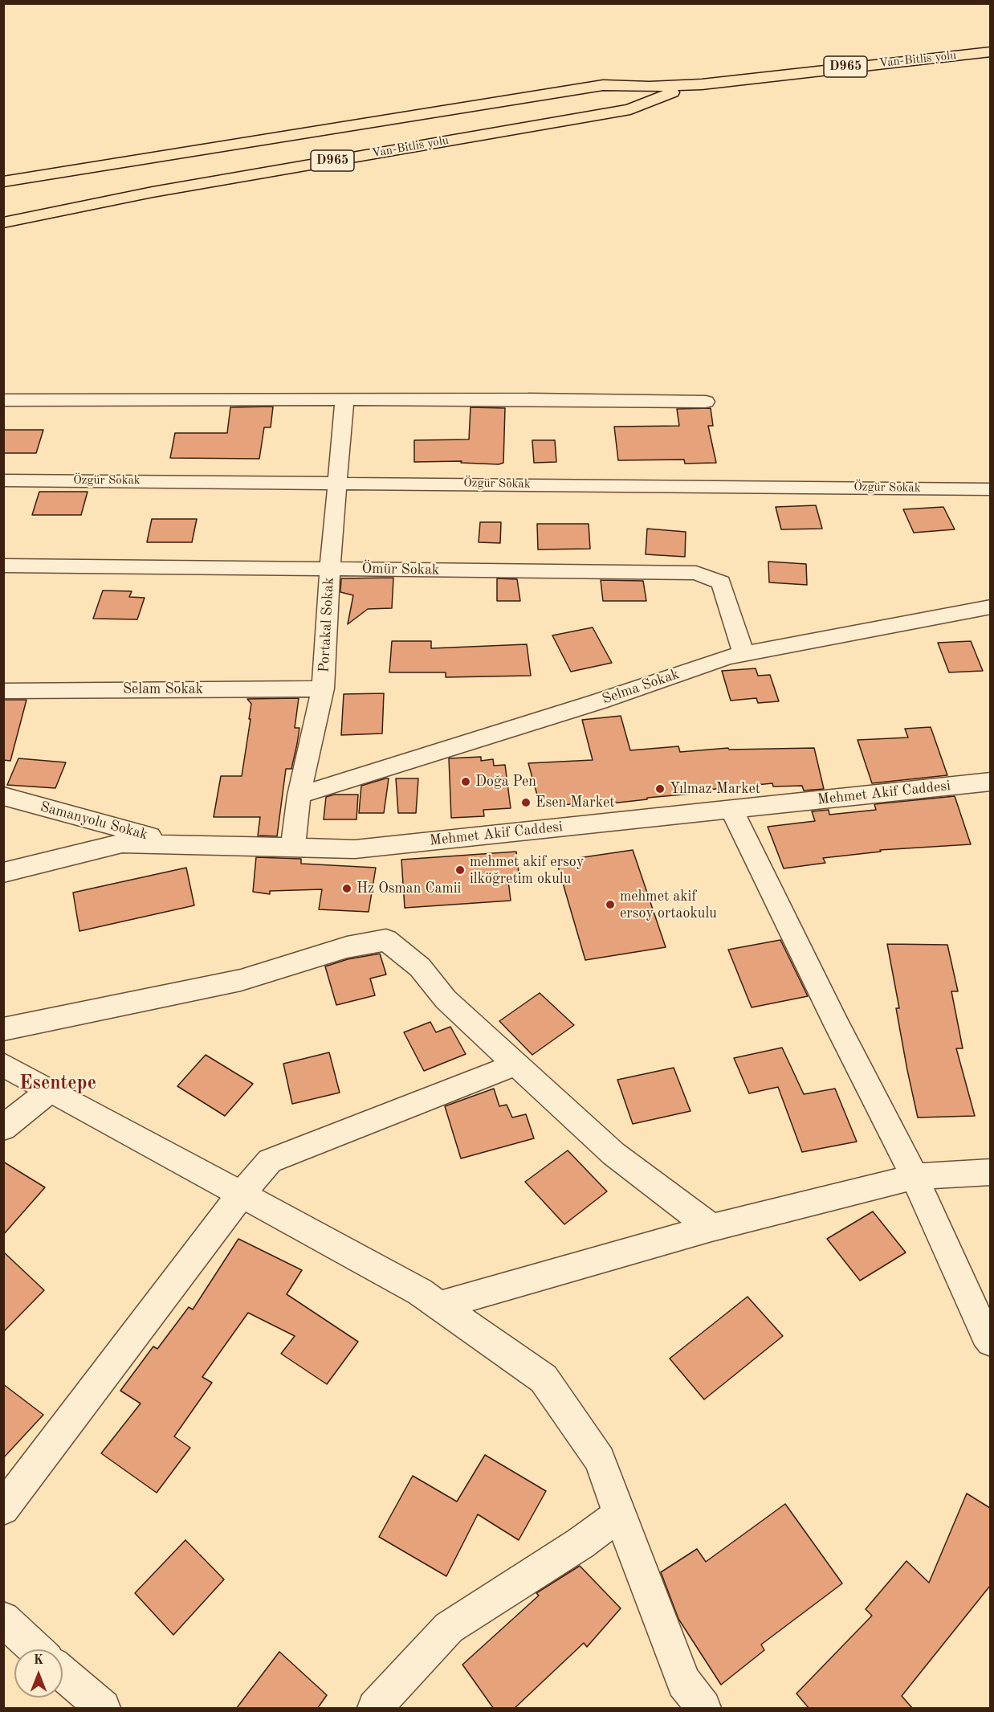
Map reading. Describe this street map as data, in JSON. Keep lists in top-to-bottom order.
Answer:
{
  "streets": {
    "highway": ["Van-Bitlis yolu", "D965"],
    "street": [
      "Özgür Sokak",
      "Ömür Sokak",
      "Portakal Sokak",
      "Selma Sokak",
      "Selam Sokak",
      "Mehmet Akif Caddesi",
      "Samanyolu Sokak"
    ]
  },
  "crossings": [
    ["Özgür Sokak", "Portakal Sokak"],
    ["Ömür Sokak", "Portakal Sokak"],
    ["Ömür Sokak", "Selma Sokak"],
    ["Portakal Sokak", "Selma Sokak"],
    ["Portakal Sokak", "Selam Sokak"],
    ["Portakal Sokak", "Mehmet Akif Caddesi"],
    ["Mehmet Akif Caddesi", "Samanyolu Sokak"]
  ],
  "districts": ["Esentepe"],
  "places": [
    "Doğa Pen",
    "Yılmaz Market",
    "Esen Market",
    "mehmet akif ersoy ilköğretim okulu",
    "Hz Osman Camii",
    "mehmet akif ersoy ortaokulu"
  ],
  "north": "top"
}
